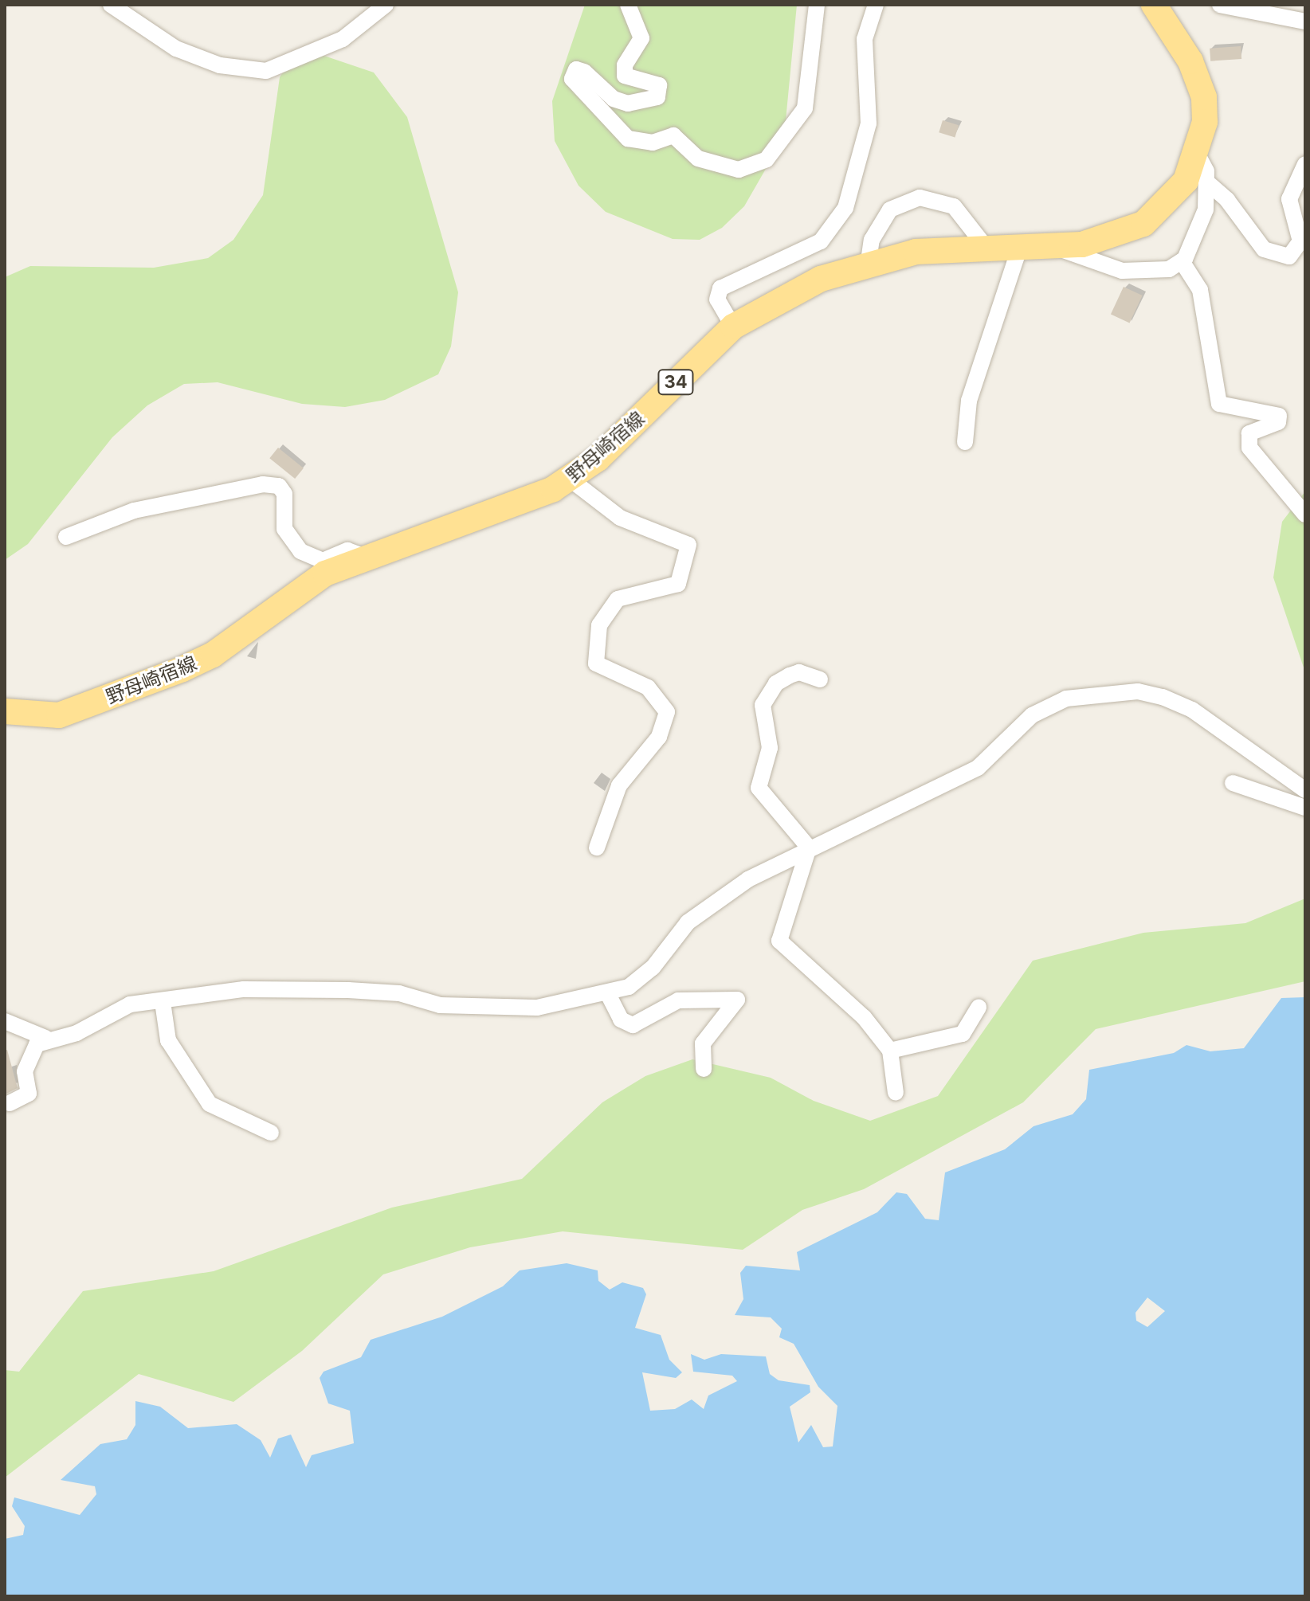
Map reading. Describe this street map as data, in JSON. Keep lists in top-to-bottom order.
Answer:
{
  "streets": {
    "main road": ["34", "野母崎宿線"]
  }
}
